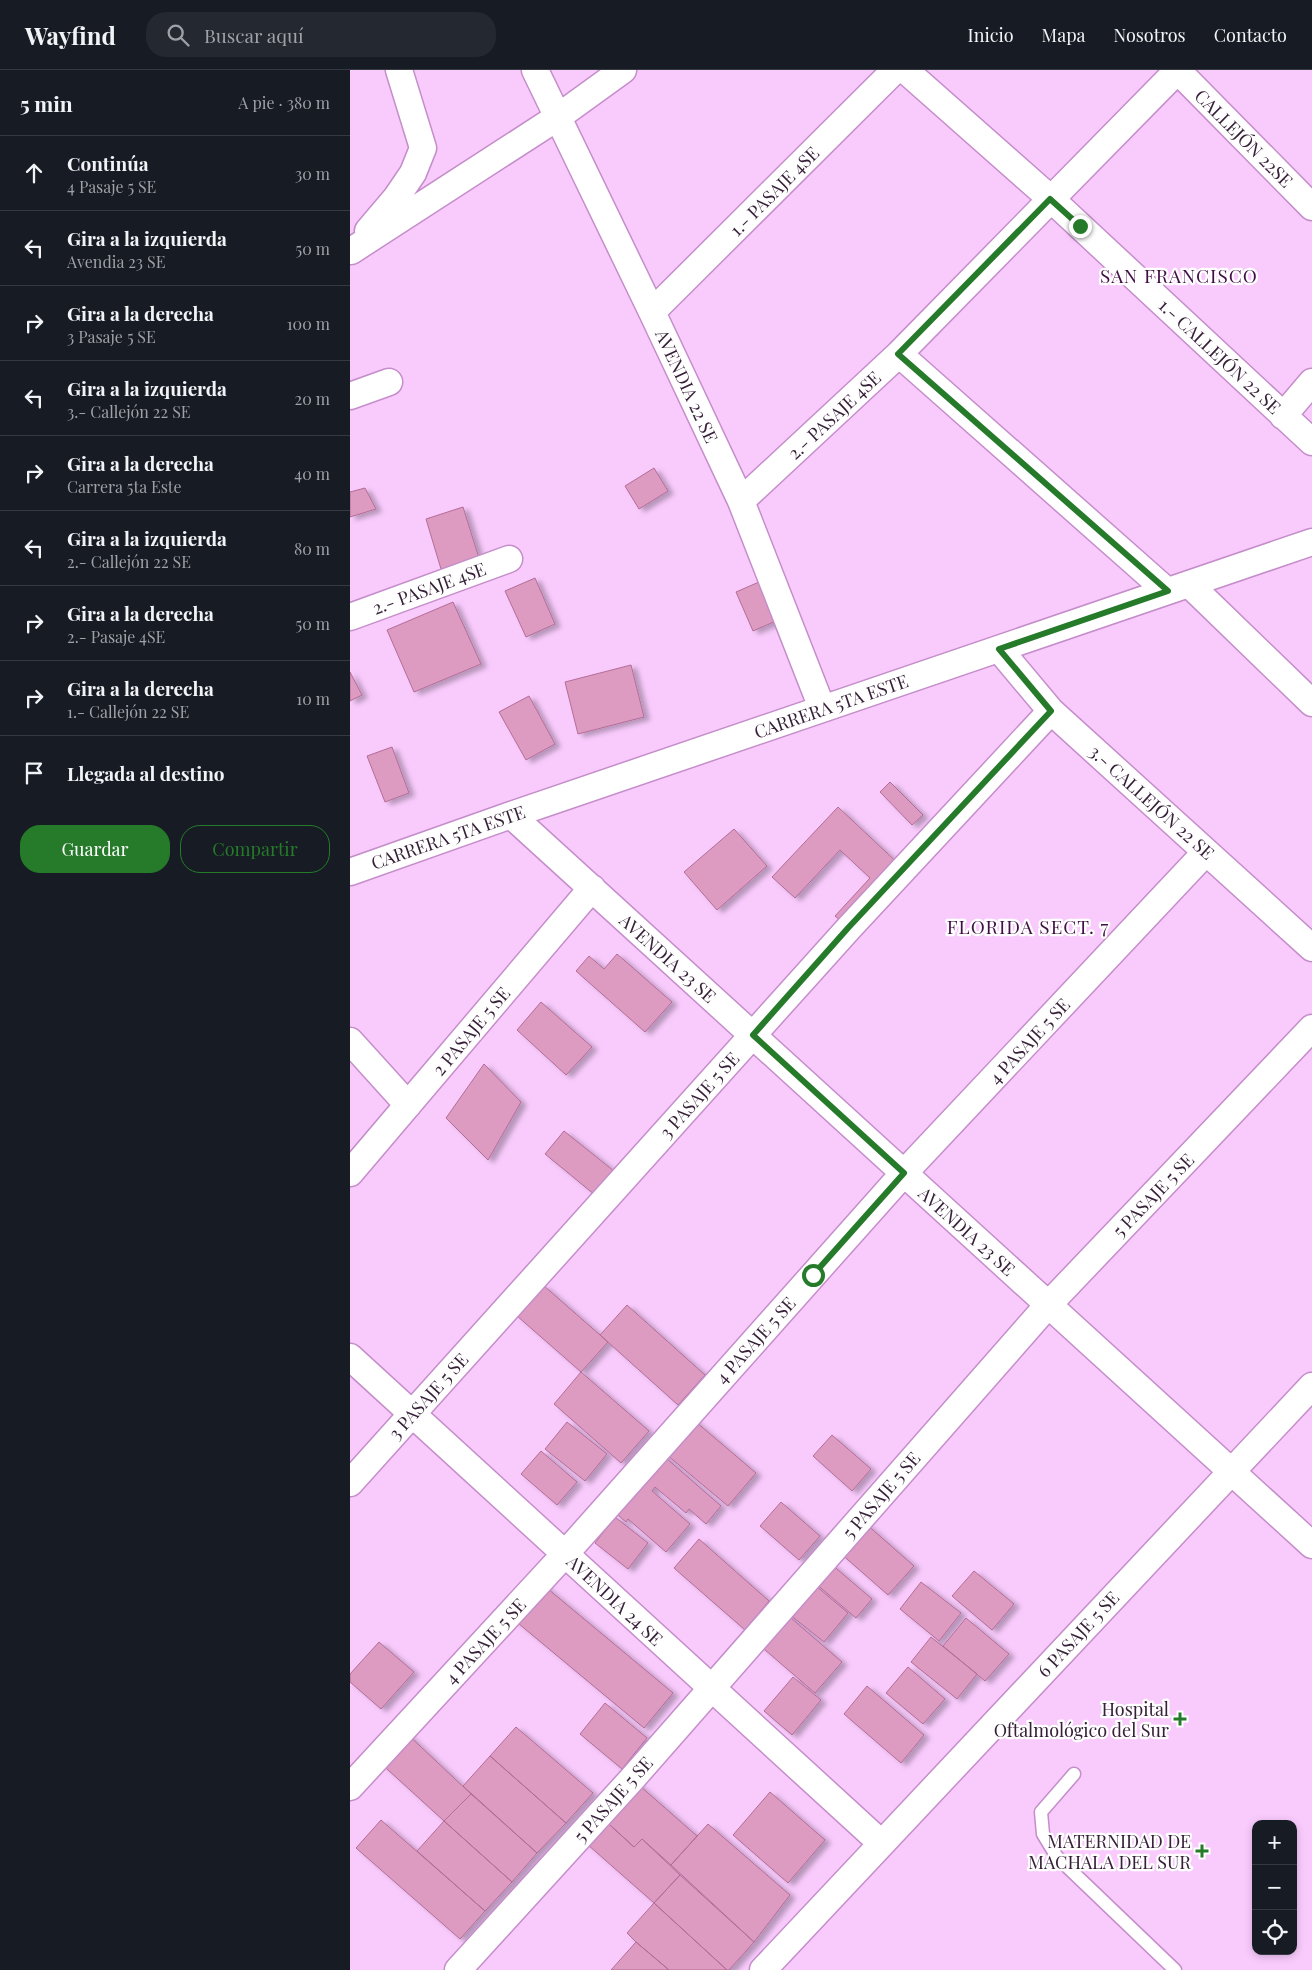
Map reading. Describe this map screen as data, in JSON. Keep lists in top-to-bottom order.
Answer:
{
  "streets": {
    "street": [
      "CALLEJÓN 22SE",
      "1.- PASAJE 4SE",
      "1.- CALLEJÓN 22 SE",
      "AVENDIA 22 SE",
      "2.- PASAJE 4SE",
      "CARRERA 5TA ESTE",
      "3.- CALLEJÓN 22 SE",
      "AVENDIA 23 SE",
      "2 PASAJE 5 SE",
      "4 PASAJE 5 SE",
      "3 PASAJE 5 SE",
      "5 PASAJE 5 SE",
      "AVENDIA 24 SE",
      "6 PASAJE 5 SE"
    ]
  },
  "crossings": [
    ["CALLEJÓN 22SE", "2.- PASAJE 4SE"],
    ["1.- PASAJE 4SE", "AVENDIA 22 SE"],
    ["1.- CALLEJÓN 22 SE", "2.- PASAJE 4SE"],
    ["AVENDIA 22 SE", "2.- PASAJE 4SE"],
    ["AVENDIA 22 SE", "CARRERA 5TA ESTE"],
    ["CARRERA 5TA ESTE", "3.- CALLEJÓN 22 SE"],
    ["CARRERA 5TA ESTE", "AVENDIA 23 SE"],
    ["3.- CALLEJÓN 22 SE", "4 PASAJE 5 SE"],
    ["3.- CALLEJÓN 22 SE", "3 PASAJE 5 SE"],
    ["AVENDIA 23 SE", "2 PASAJE 5 SE"],
    ["AVENDIA 23 SE", "4 PASAJE 5 SE"],
    ["AVENDIA 23 SE", "3 PASAJE 5 SE"],
    ["AVENDIA 23 SE", "5 PASAJE 5 SE"],
    ["AVENDIA 23 SE", "6 PASAJE 5 SE"],
    ["4 PASAJE 5 SE", "AVENDIA 24 SE"],
    ["3 PASAJE 5 SE", "AVENDIA 24 SE"],
    ["5 PASAJE 5 SE", "AVENDIA 24 SE"],
    ["AVENDIA 24 SE", "6 PASAJE 5 SE"]
  ],
  "districts": ["SAN FRANCISCO", "FLORIDA SECT. 7"],
  "places": {
    "health": ["Hospital Oftalmológico del Sur", "MATERNIDAD DE MACHALA DEL SUR"]
  },
  "page": {
    "header": "Wayfind",
    "search": "Buscar aquí",
    "nav": [
      "Inicio",
      "Mapa",
      "Nosotros",
      "Contacto"
    ],
    "heading": ["5 min", "A pie · 380 m"],
    "list": [
      ["Continúa", "4 Pasaje 5 SE", "30 m"],
      ["Gira a la izquierda", "Avendia 23 SE", "50 m"],
      ["Gira a la derecha", "3 Pasaje 5 SE", "100 m"],
      ["Gira a la izquierda", "3.- Callejón 22 SE", "20 m"],
      ["Gira a la derecha", "Carrera 5ta Este", "40 m"],
      ["Gira a la izquierda", "2.- Callejón 22 SE", "80 m"],
      ["Gira a la derecha", "2.- Pasaje 4SE", "50 m"],
      ["Gira a la derecha", "1.- Callejón 22 SE", "10 m"],
      "Llegada al destino"
    ],
    "buttons": ["Guardar", "Compartir"],
    "map_buttons": ["+", "−"]
  }
}
